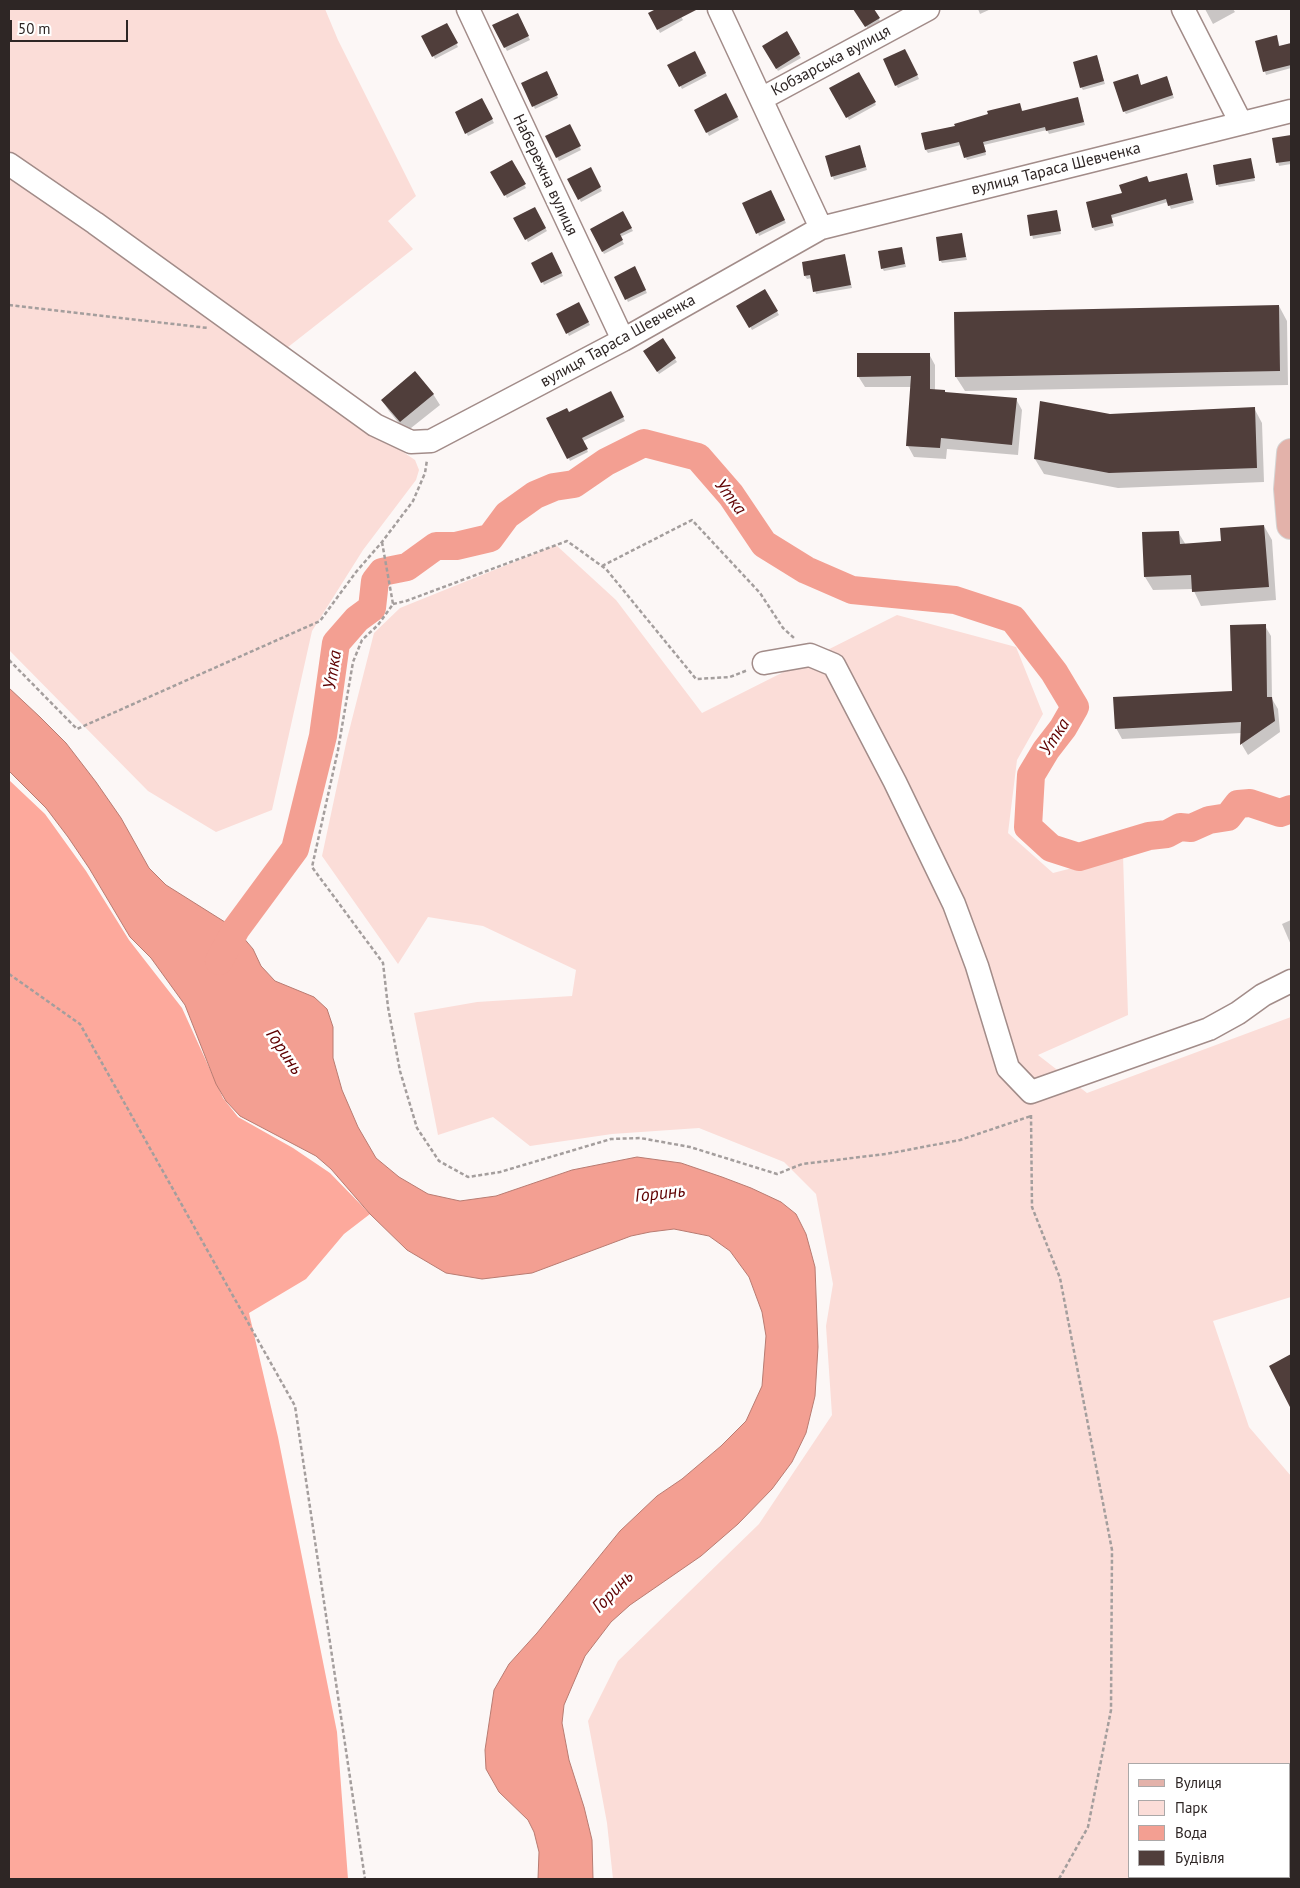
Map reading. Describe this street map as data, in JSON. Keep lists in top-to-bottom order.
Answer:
{
  "streets": {
    "street": ["Кобзарська вулиця", "вулиця Тараса Шевченка", "Набережна вулиця"]
  },
  "crossings": [
    ["вулиця Тараса Шевченка", "Набережна вулиця"]
  ],
  "water": ["Утка", "Горинь"],
  "legend": [
    "Вулиця",
    "Парк",
    "Вода",
    "Будівля"
  ],
  "scale_bar": "50 m"
}
